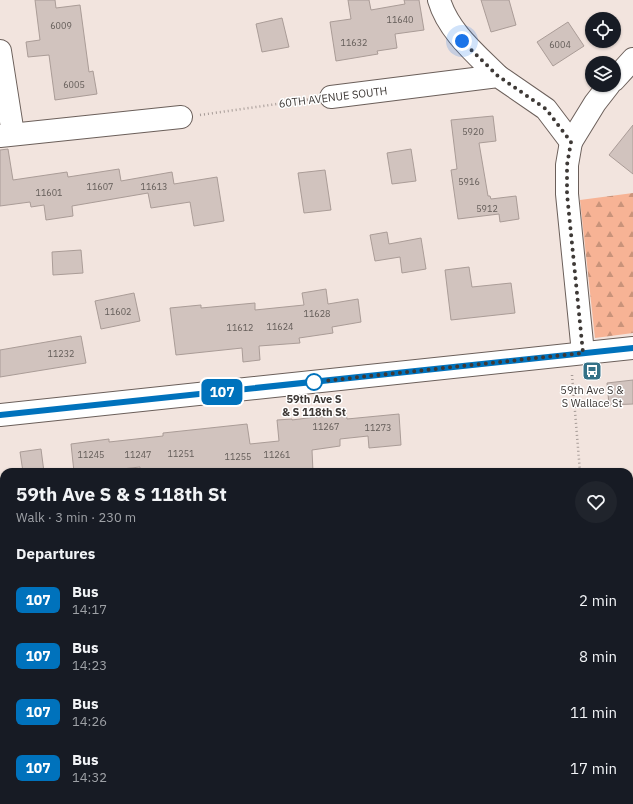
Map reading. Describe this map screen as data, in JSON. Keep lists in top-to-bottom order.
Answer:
{
  "streets": {
    "street": ["60TH AVENUE SOUTH"]
  },
  "places": {
    "bus stop": ["59th Ave S & S Wallace St"],
    "other": ["59th Ave S & S 118th St"]
  },
  "lines": ["bus line 107"],
  "house_numbers": [
    "11640",
    "6009",
    "11632",
    "6004",
    "6005",
    "5920",
    "5916",
    "11607",
    "11613",
    "11601",
    "5912",
    "11602",
    "11628",
    "11624",
    "11612",
    "11232",
    "11267",
    "11273",
    "11251",
    "11245",
    "11247",
    "11261",
    "11255"
  ],
  "page": {
    "on_map": "107",
    "heading": [
      ["59th Ave S & S 118th St", "Walk · 3 min · 230 m"],
      "Departures"
    ],
    "list": [
      {
        "mark": "107",
        "name": "Bus",
        "note": "14:17",
        "value": "2 min"
      },
      {
        "mark": "107",
        "name": "Bus",
        "note": "14:23",
        "value": "8 min"
      },
      {
        "mark": "107",
        "name": "Bus",
        "note": "14:26",
        "value": "11 min"
      },
      {
        "mark": "107",
        "name": "Bus",
        "note": "14:32",
        "value": "17 min"
      }
    ]
  }
}
